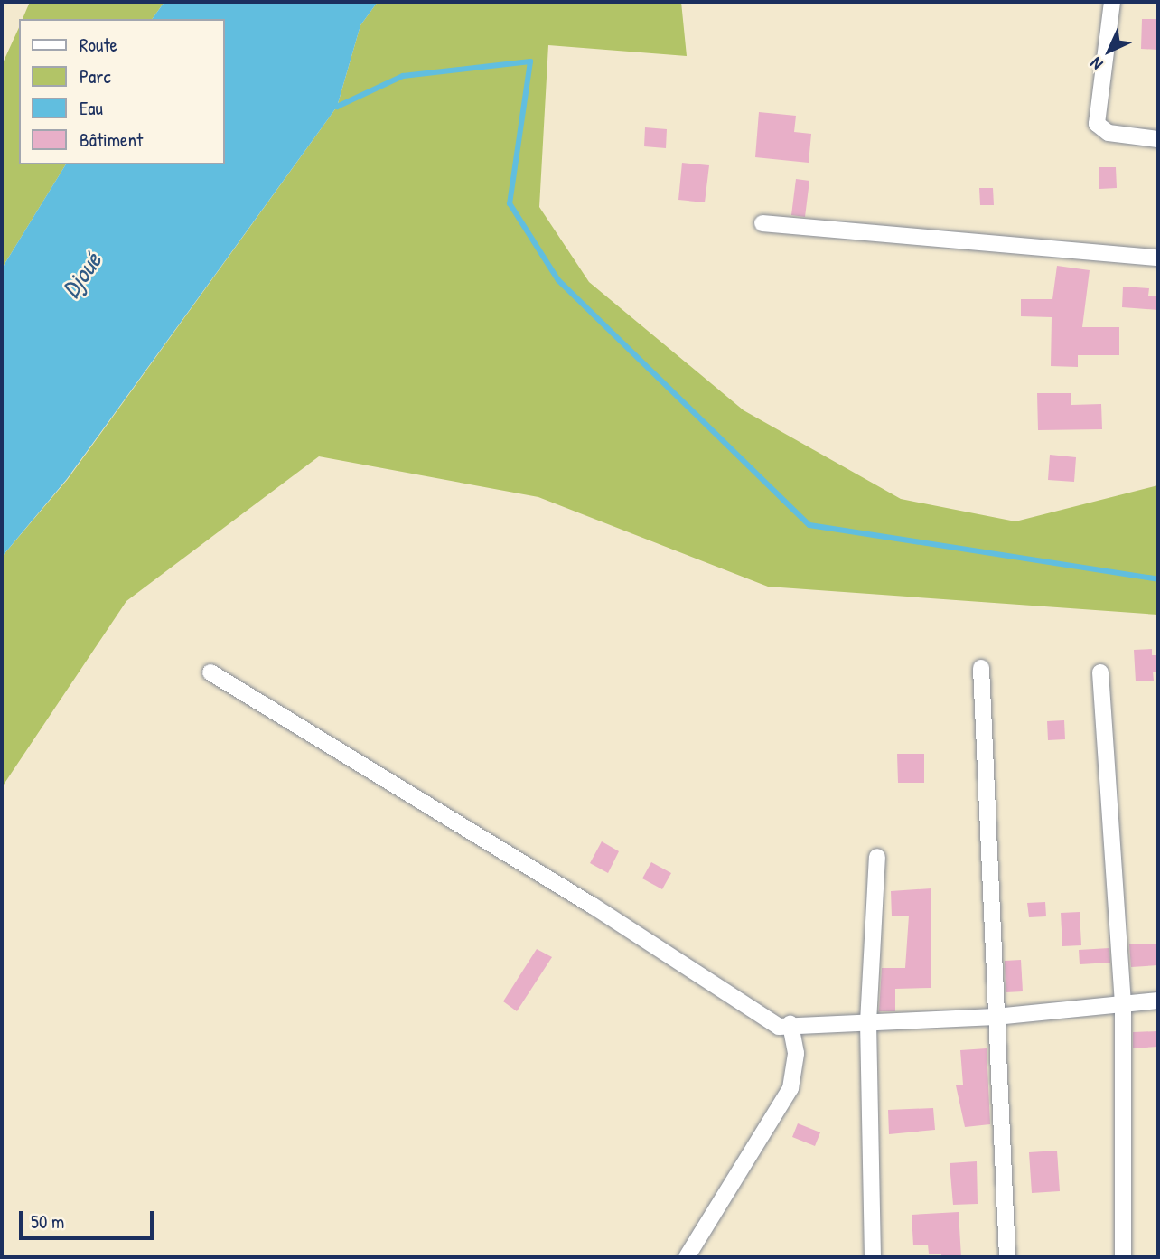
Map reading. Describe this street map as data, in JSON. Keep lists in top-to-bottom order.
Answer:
{
  "water": ["Djoué"],
  "legend": [
    "Route",
    "Parc",
    "Eau",
    "Bâtiment"
  ],
  "scale_bar": "50 m",
  "north": "bottom left"
}
